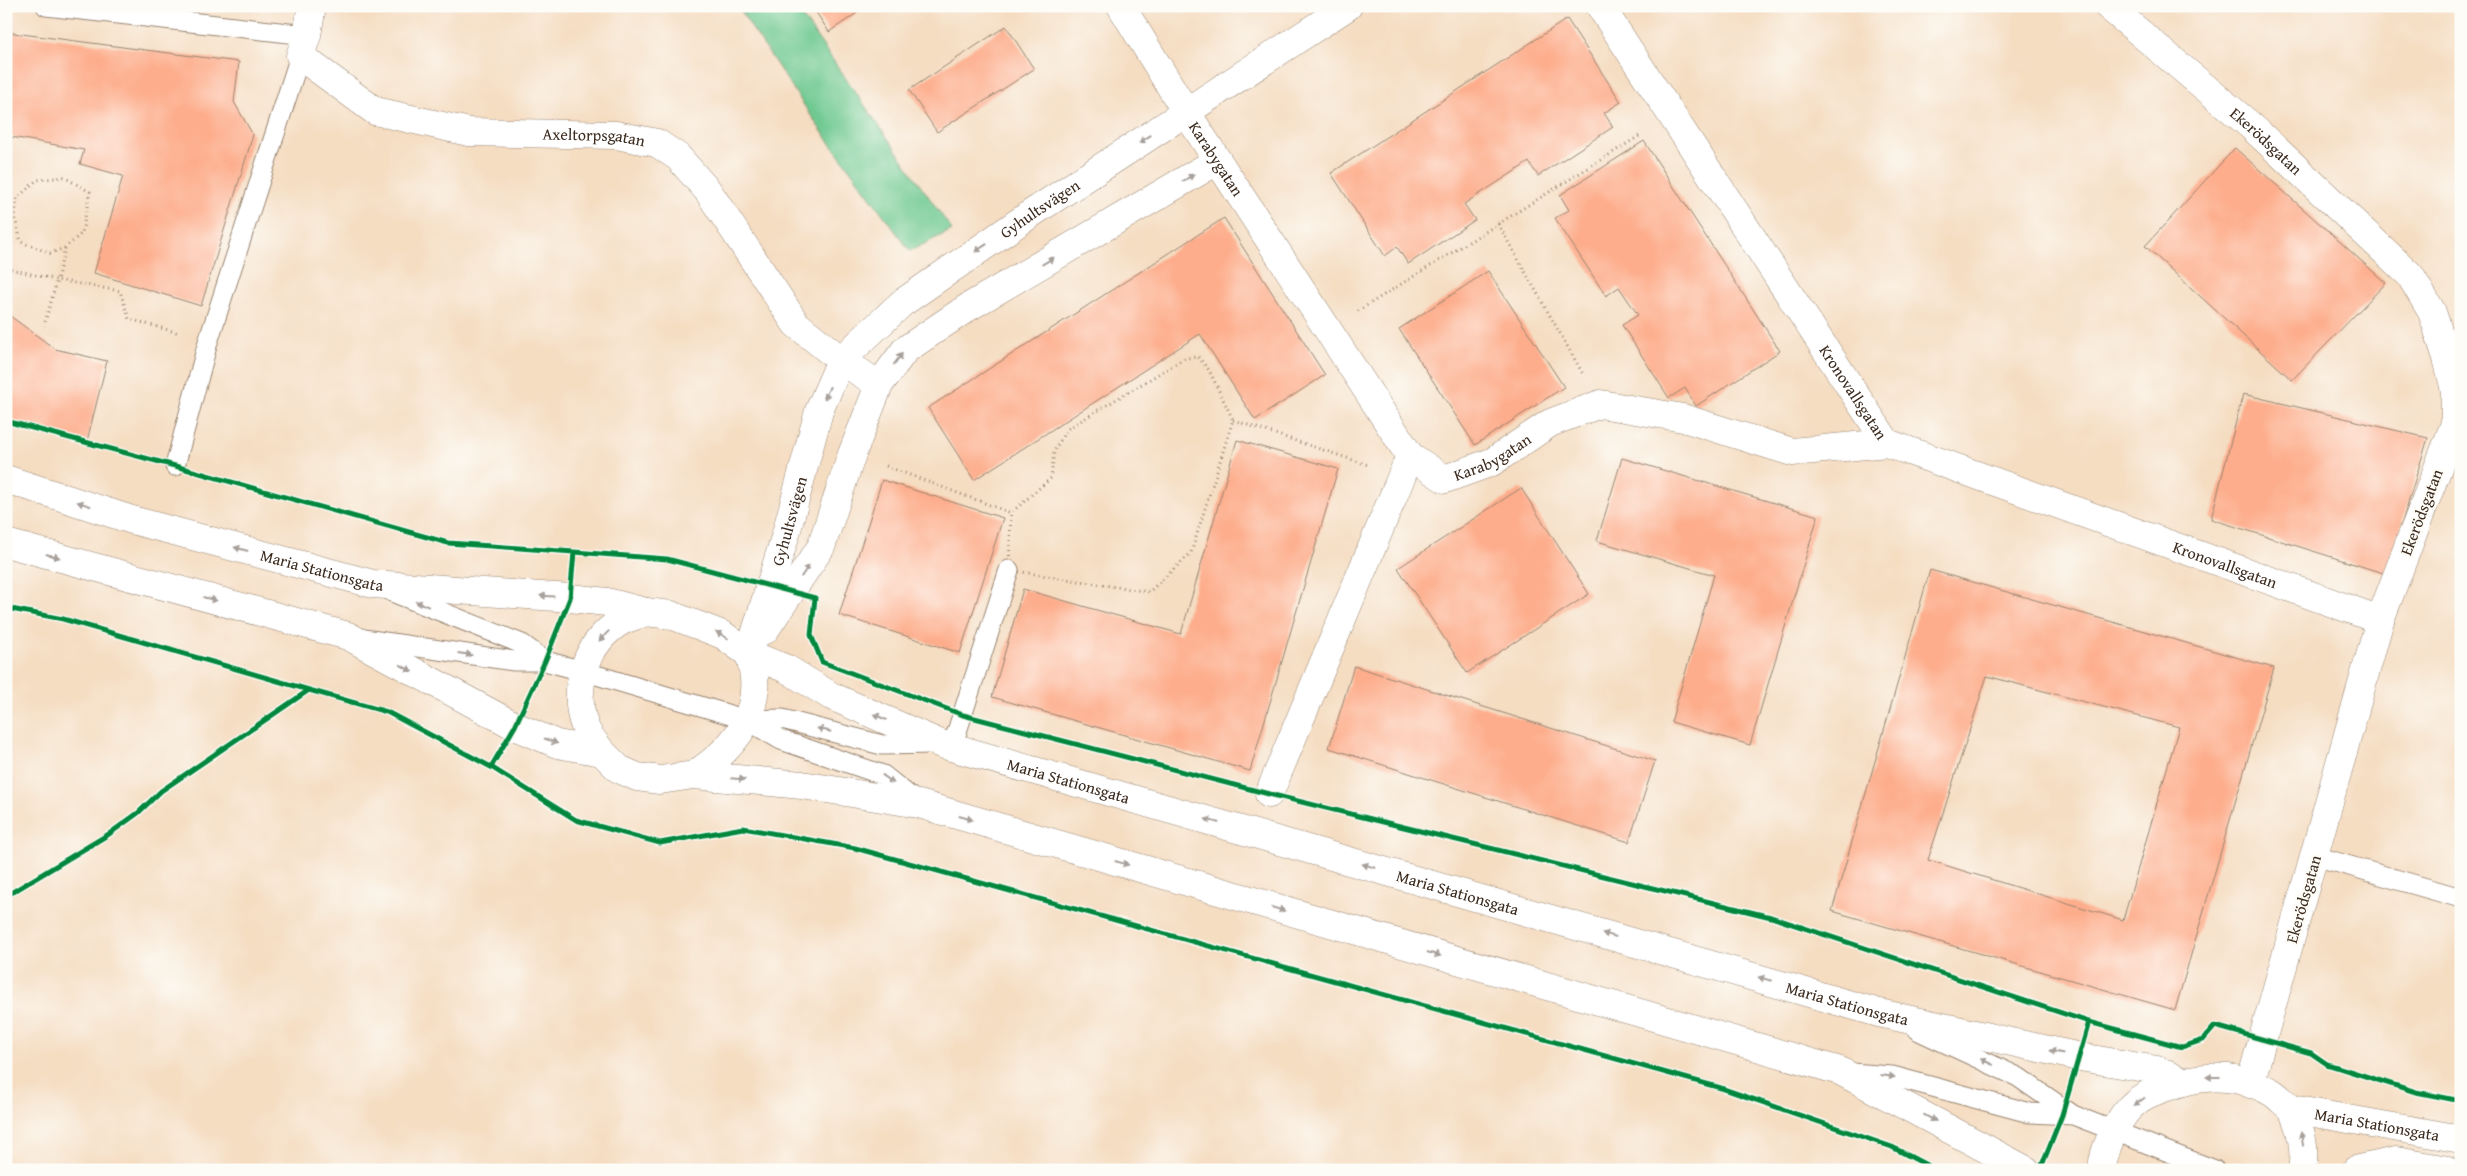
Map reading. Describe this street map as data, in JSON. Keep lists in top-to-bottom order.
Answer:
{
  "streets": {
    "street": [
      "Axeltorpsgatan",
      "Ekerödsgatan",
      "Karabygatan",
      "Gyhultsvägen",
      "Kronovallsgatan",
      "Maria Stationsgata"
    ]
  },
  "crossings": [
    ["Axeltorpsgatan", "Gyhultsvägen"],
    ["Ekerödsgatan", "Kronovallsgatan"],
    ["Ekerödsgatan", "Maria Stationsgata"],
    ["Karabygatan", "Gyhultsvägen"],
    ["Gyhultsvägen", "Maria Stationsgata"]
  ]
}
